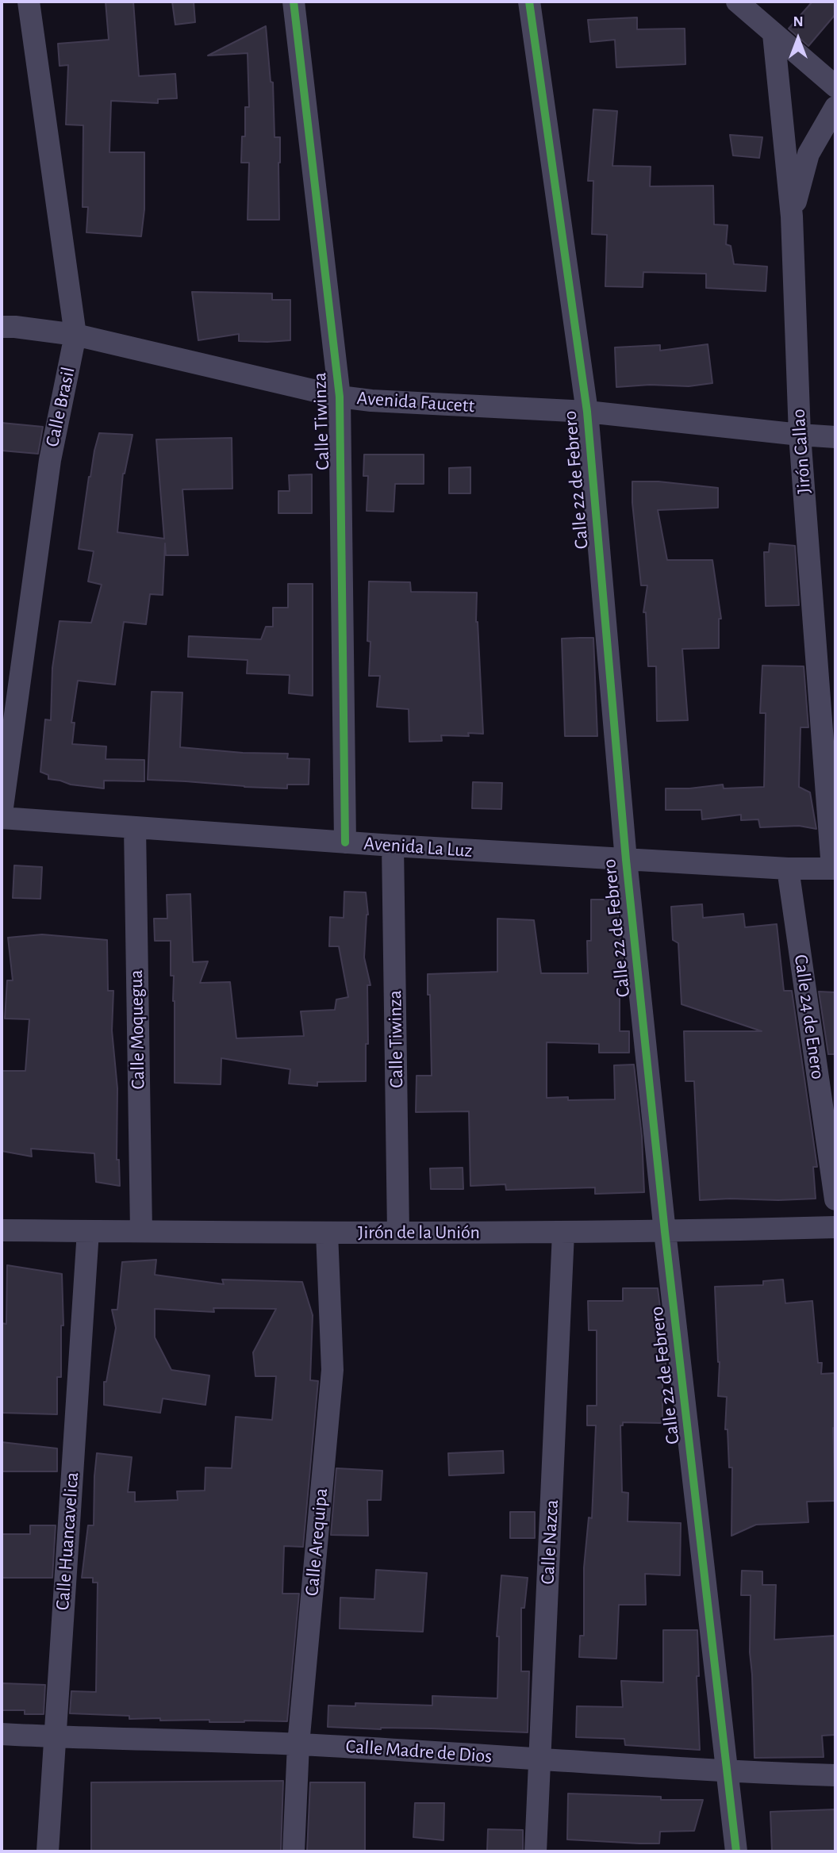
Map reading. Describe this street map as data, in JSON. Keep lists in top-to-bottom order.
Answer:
{
  "streets": {
    "street": [
      "Avenida Faucett",
      "Calle Brasil",
      "Calle Tiwinza",
      "Jirón Callao",
      "Calle 22 de Febrero",
      "Avenida La Luz",
      "Calle 24 de Enero",
      "Calle Moquegua",
      "Jirón de la Unión",
      "Calle Huancavelica",
      "Calle Arequipa",
      "Calle Nazca",
      "Calle Madre de Dios"
    ]
  },
  "crossings": [
    ["Avenida Faucett", "Calle Brasil"],
    ["Avenida Faucett", "Calle Tiwinza"],
    ["Avenida Faucett", "Jirón Callao"],
    ["Avenida Faucett", "Calle 22 de Febrero"],
    ["Calle Tiwinza", "Avenida La Luz"],
    ["Calle Tiwinza", "Jirón de la Unión"],
    ["Jirón Callao", "Avenida La Luz"],
    ["Calle 22 de Febrero", "Avenida La Luz"],
    ["Calle 22 de Febrero", "Jirón de la Unión"],
    ["Calle 22 de Febrero", "Calle Madre de Dios"],
    ["Avenida La Luz", "Calle 24 de Enero"],
    ["Avenida La Luz", "Calle Moquegua"],
    ["Calle Moquegua", "Jirón de la Unión"],
    ["Jirón de la Unión", "Calle Huancavelica"],
    ["Jirón de la Unión", "Calle Arequipa"],
    ["Jirón de la Unión", "Calle Nazca"],
    ["Calle Huancavelica", "Calle Madre de Dios"],
    ["Calle Arequipa", "Calle Madre de Dios"],
    ["Calle Nazca", "Calle Madre de Dios"]
  ],
  "north": "top"
}
